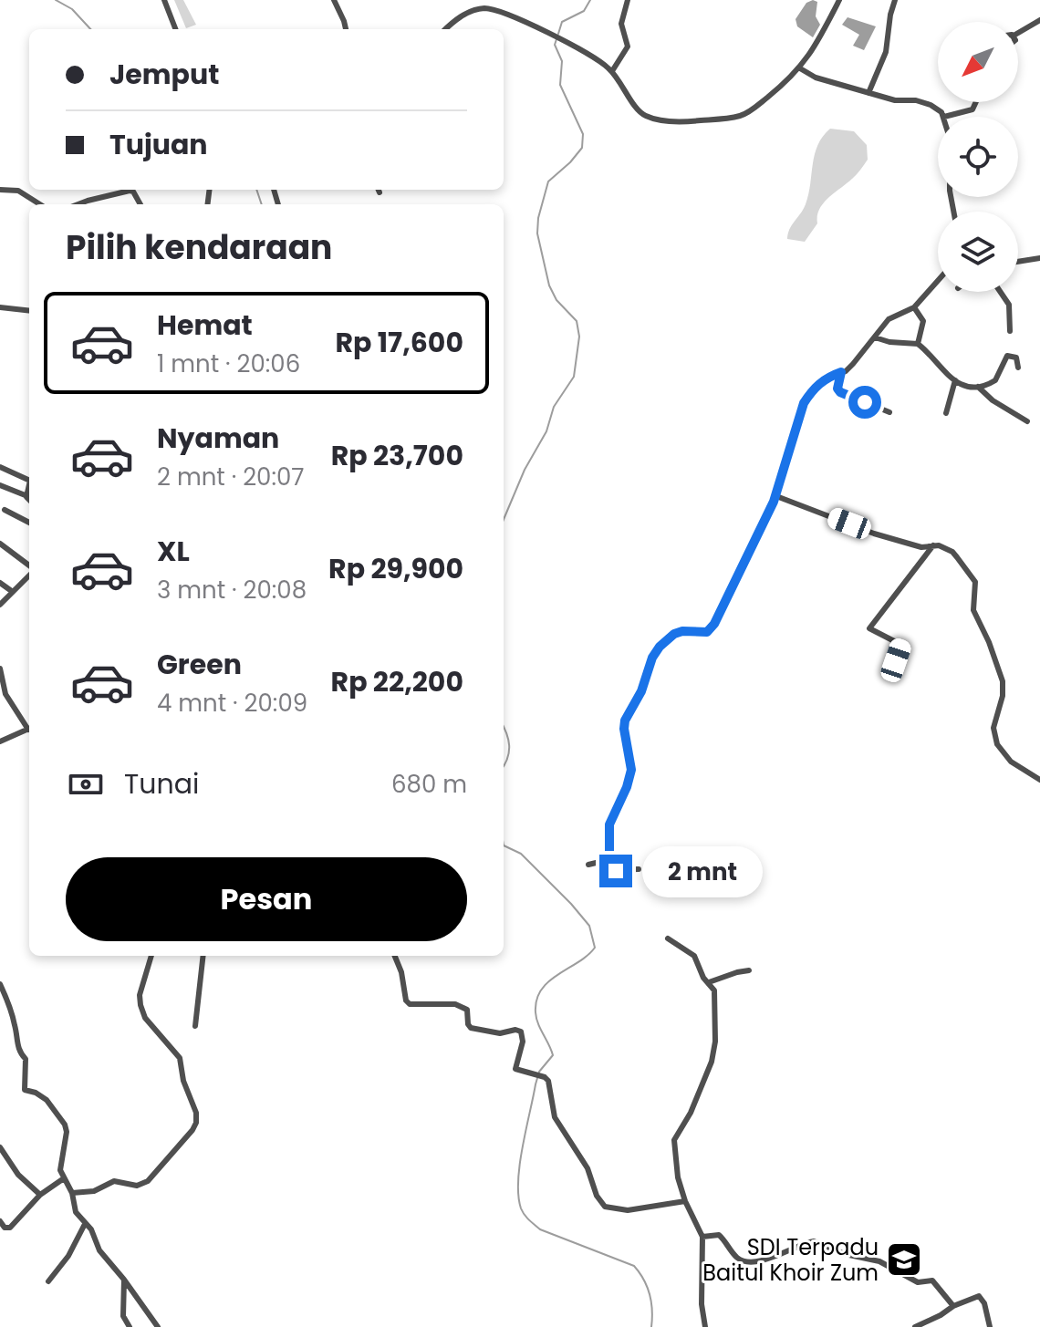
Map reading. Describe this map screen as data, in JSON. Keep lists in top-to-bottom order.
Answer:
{
  "places": {
    "school or university": ["SDI Terpadu Baitul Khoir Zum"]
  },
  "north": "bottom left",
  "page": {
    "banner": ["Jemput", "Tujuan"],
    "heading": "Pilih kendaraan",
    "list": [
      {
        "name": "Hemat",
        "note": "1 mnt · 20:06",
        "value": "Rp 17,600"
      },
      {
        "name": "Nyaman",
        "note": "2 mnt · 20:07",
        "value": "Rp 23,700"
      },
      {
        "name": "XL",
        "note": "3 mnt · 20:08",
        "value": "Rp 29,900"
      },
      {
        "name": "Green",
        "note": "4 mnt · 20:09",
        "value": "Rp 22,200"
      }
    ],
    "pay": ["Tunai", "680 m"],
    "buttons": "Pesan",
    "bubble": "2 mnt"
  }
}
